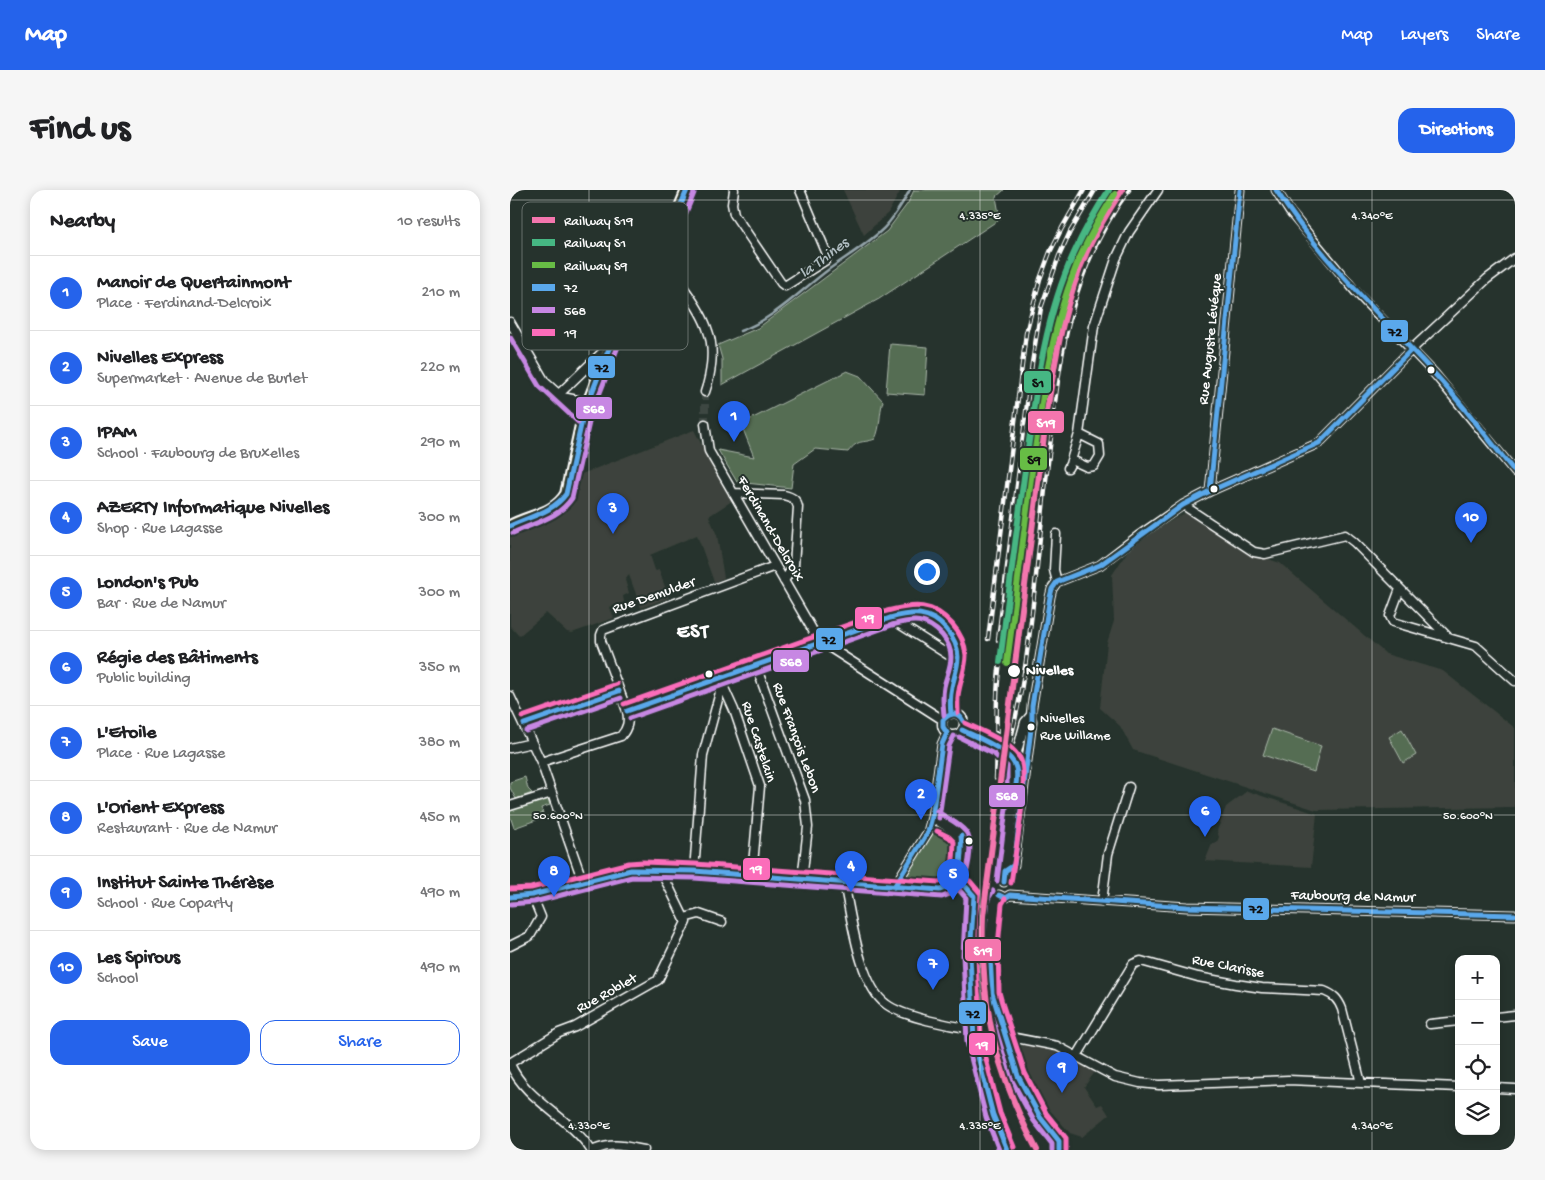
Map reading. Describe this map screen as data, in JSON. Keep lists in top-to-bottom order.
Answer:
{
  "streets": {
    "street": [
      "Rue Auguste Lévéque",
      "Ferdinand-Delcroix",
      "Rue Demulder",
      "Rue François Lebon",
      "Rue Castelain",
      "Faubourg de Namur",
      "Rue Clarisse",
      "Rue Roblet"
    ]
  },
  "crossings": [
    ["Ferdinand-Delcroix", "Rue Demulder"]
  ],
  "districts": ["EST"],
  "water": ["la Thines"],
  "places": ["Nivelles", "Nivelles Rue Willame"],
  "lines": [
    "rail line S19",
    "rail line S1",
    "transit line 72",
    "transit line 568",
    "rail line S9",
    "transit line 19"
  ],
  "legend": [
    "Railway S19",
    "Railway S1",
    "Railway S9",
    "72",
    "568",
    "19"
  ],
  "page": {
    "header": "Map",
    "nav": ["Map", "Layers", "Share"],
    "buttons": [
      "Directions",
      ["Save", "Share"]
    ],
    "title": "Find us",
    "heading": ["Nearby", "10 results"],
    "list": [
      {
        "mark": "1",
        "name": "Manoir de Quertainmont",
        "note": "Place · Ferdinand-Delcroix",
        "value": "210 m"
      },
      {
        "mark": "2",
        "name": "Nivelles Express",
        "note": "Supermarket · Avenue de Burlet",
        "value": "220 m"
      },
      {
        "mark": "3",
        "name": "IPAM",
        "note": "School · Faubourg de Bruxelles",
        "value": "290 m"
      },
      {
        "mark": "4",
        "name": "AZERTY Informatique Nivelles",
        "note": "Shop · Rue Lagasse",
        "value": "300 m"
      },
      {
        "mark": "5",
        "name": "London's Pub",
        "note": "Bar · Rue de Namur",
        "value": "300 m"
      },
      {
        "mark": "6",
        "name": "Régie des Bâtiments",
        "note": "Public building",
        "value": "350 m"
      },
      {
        "mark": "7",
        "name": "L'Etoile",
        "note": "Place · Rue Lagasse",
        "value": "380 m"
      },
      {
        "mark": "8",
        "name": "L'Orient Express",
        "note": "Restaurant · Rue de Namur",
        "value": "450 m"
      },
      {
        "mark": "9",
        "name": "Institut Sainte Thérèse",
        "note": "School · Rue Coparty",
        "value": "490 m"
      },
      {
        "mark": "10",
        "name": "Les Spirous",
        "note": "School",
        "value": "490 m"
      }
    ],
    "pins": [
      "1",
      "3",
      "10",
      "2",
      "6",
      "4",
      "8",
      "5",
      "7",
      "9"
    ],
    "map_buttons": ["+", "−"]
  },
  "coordinates": [
    "4.335°E",
    "4.340°E",
    "50.600°N",
    "4.330°E"
  ]
}
